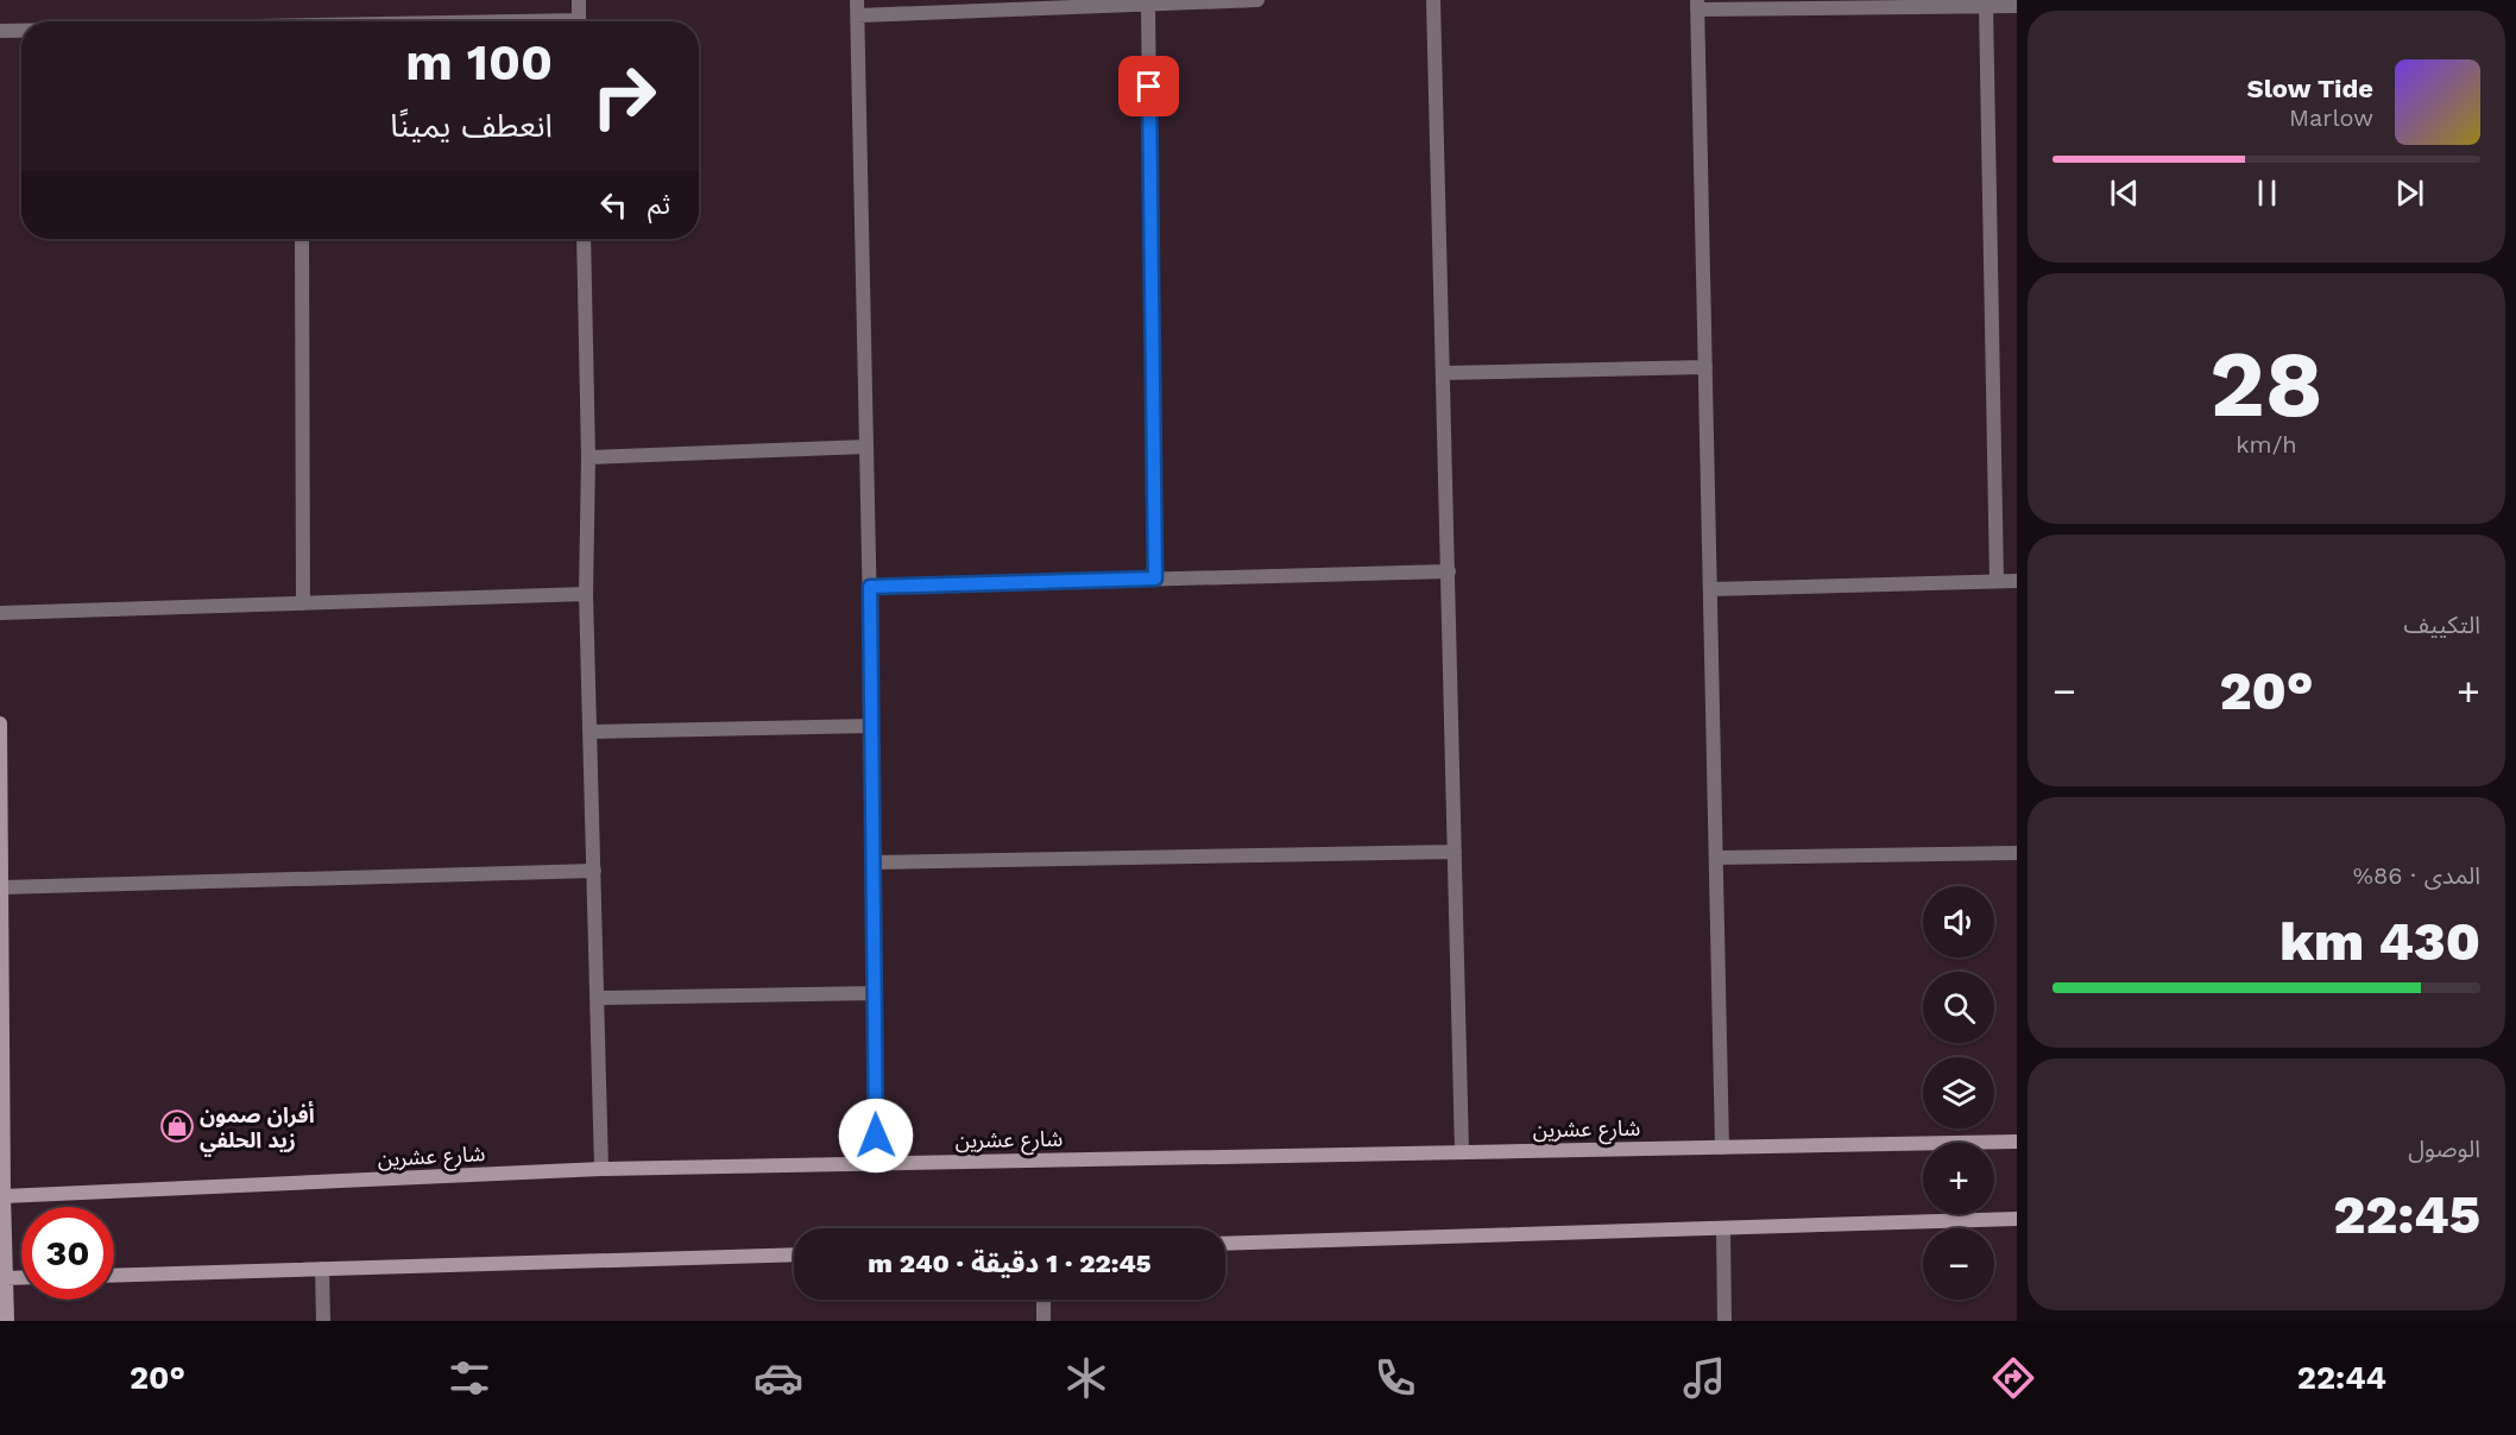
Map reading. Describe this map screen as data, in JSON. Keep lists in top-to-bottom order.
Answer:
{
  "streets": {
    "street": ["شارع عشرين"]
  },
  "places": {
    "shop": ["أفران صمون زيد الحلفي"]
  },
  "page": {
    "turn": ["100 m", "انعطف يمينًا"],
    "song": ["Slow Tide", "Marlow"],
    "then": "ثم",
    "tile": [
      ["28", "km/h"],
      "التكييف",
      ["المدى · 86%", "430 km"],
      ["الوصول", "22:45"]
    ],
    "heat": ["−", "20°", "+"],
    "map_buttons": ["+", "−"],
    "limit": "30",
    "trip": "22:45 · 1 دقيقة · 240 m",
    "tabs": ["22:44", "20°"]
  }
}
